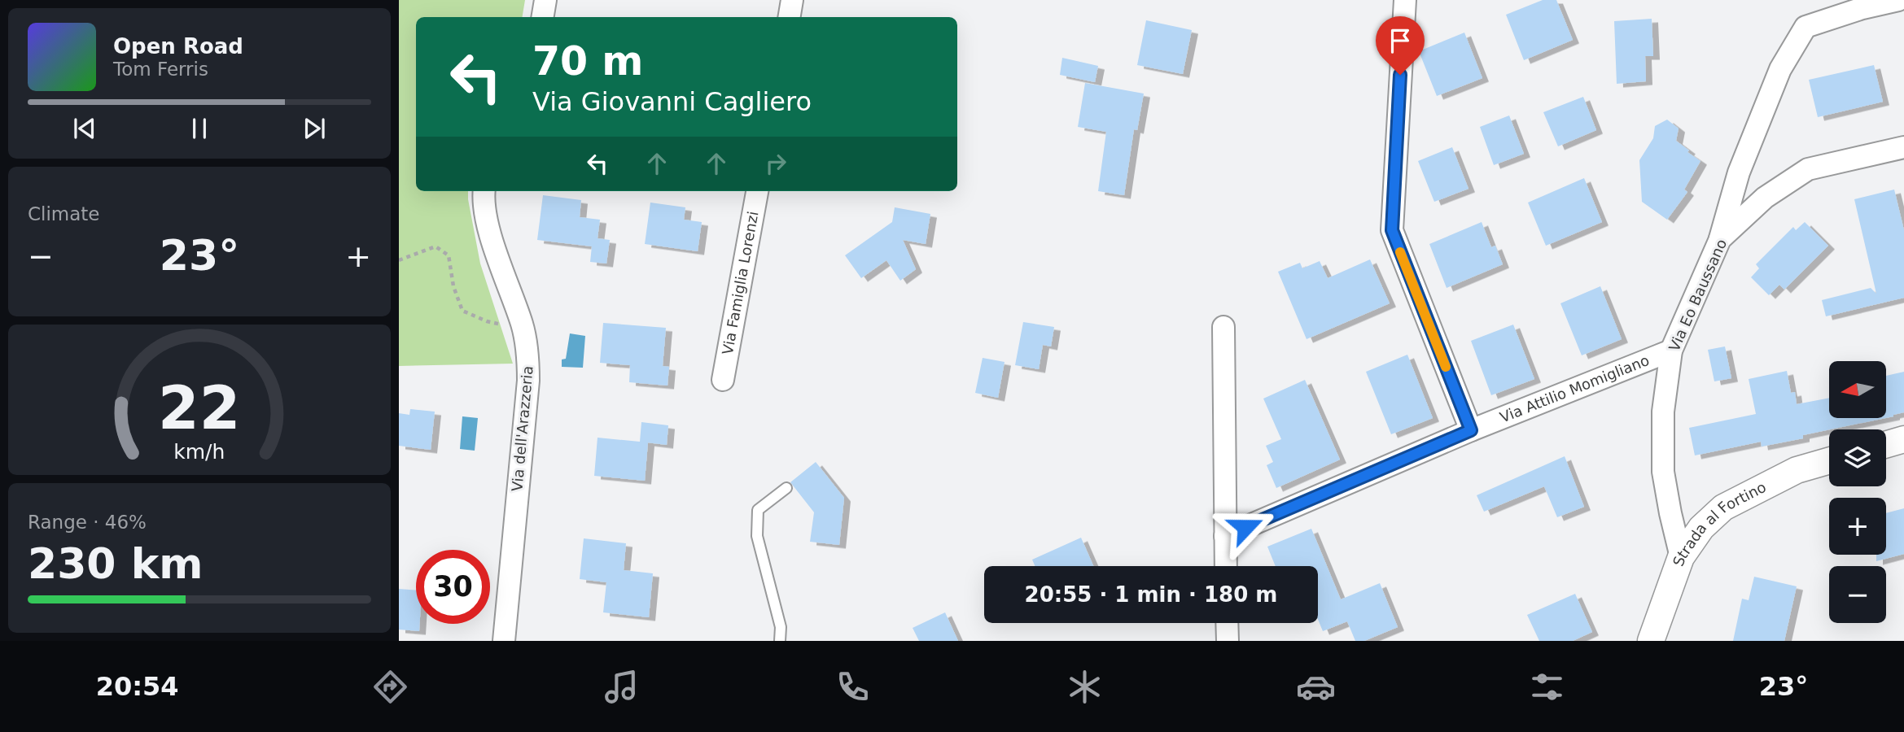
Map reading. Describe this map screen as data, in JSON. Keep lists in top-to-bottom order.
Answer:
{
  "streets": {
    "street": [
      "Via Famiglia Lorenzi",
      "Via Eo Baussano",
      "Via Attilio Momigliano",
      "Via dell'Arazzeria",
      "Strada al Fortino"
    ]
  },
  "crossings": [
    ["Via Eo Baussano", "Via Attilio Momigliano"],
    ["Via Eo Baussano", "Strada al Fortino"]
  ],
  "north": "left",
  "page": {
    "turn": ["70 m", "Via Giovanni Cagliero"],
    "song": ["Open Road", "Tom Ferris"],
    "tile": [
      "Climate",
      ["Range · 46%", "230 km"]
    ],
    "heat": ["−", "23°", "+"],
    "map_buttons": ["+", "−"],
    "limit": "30",
    "trip": "20:55 · 1 min · 180 m",
    "tabs": ["20:54", "23°"],
    "gauge": ["22", "km/h"]
  }
}
